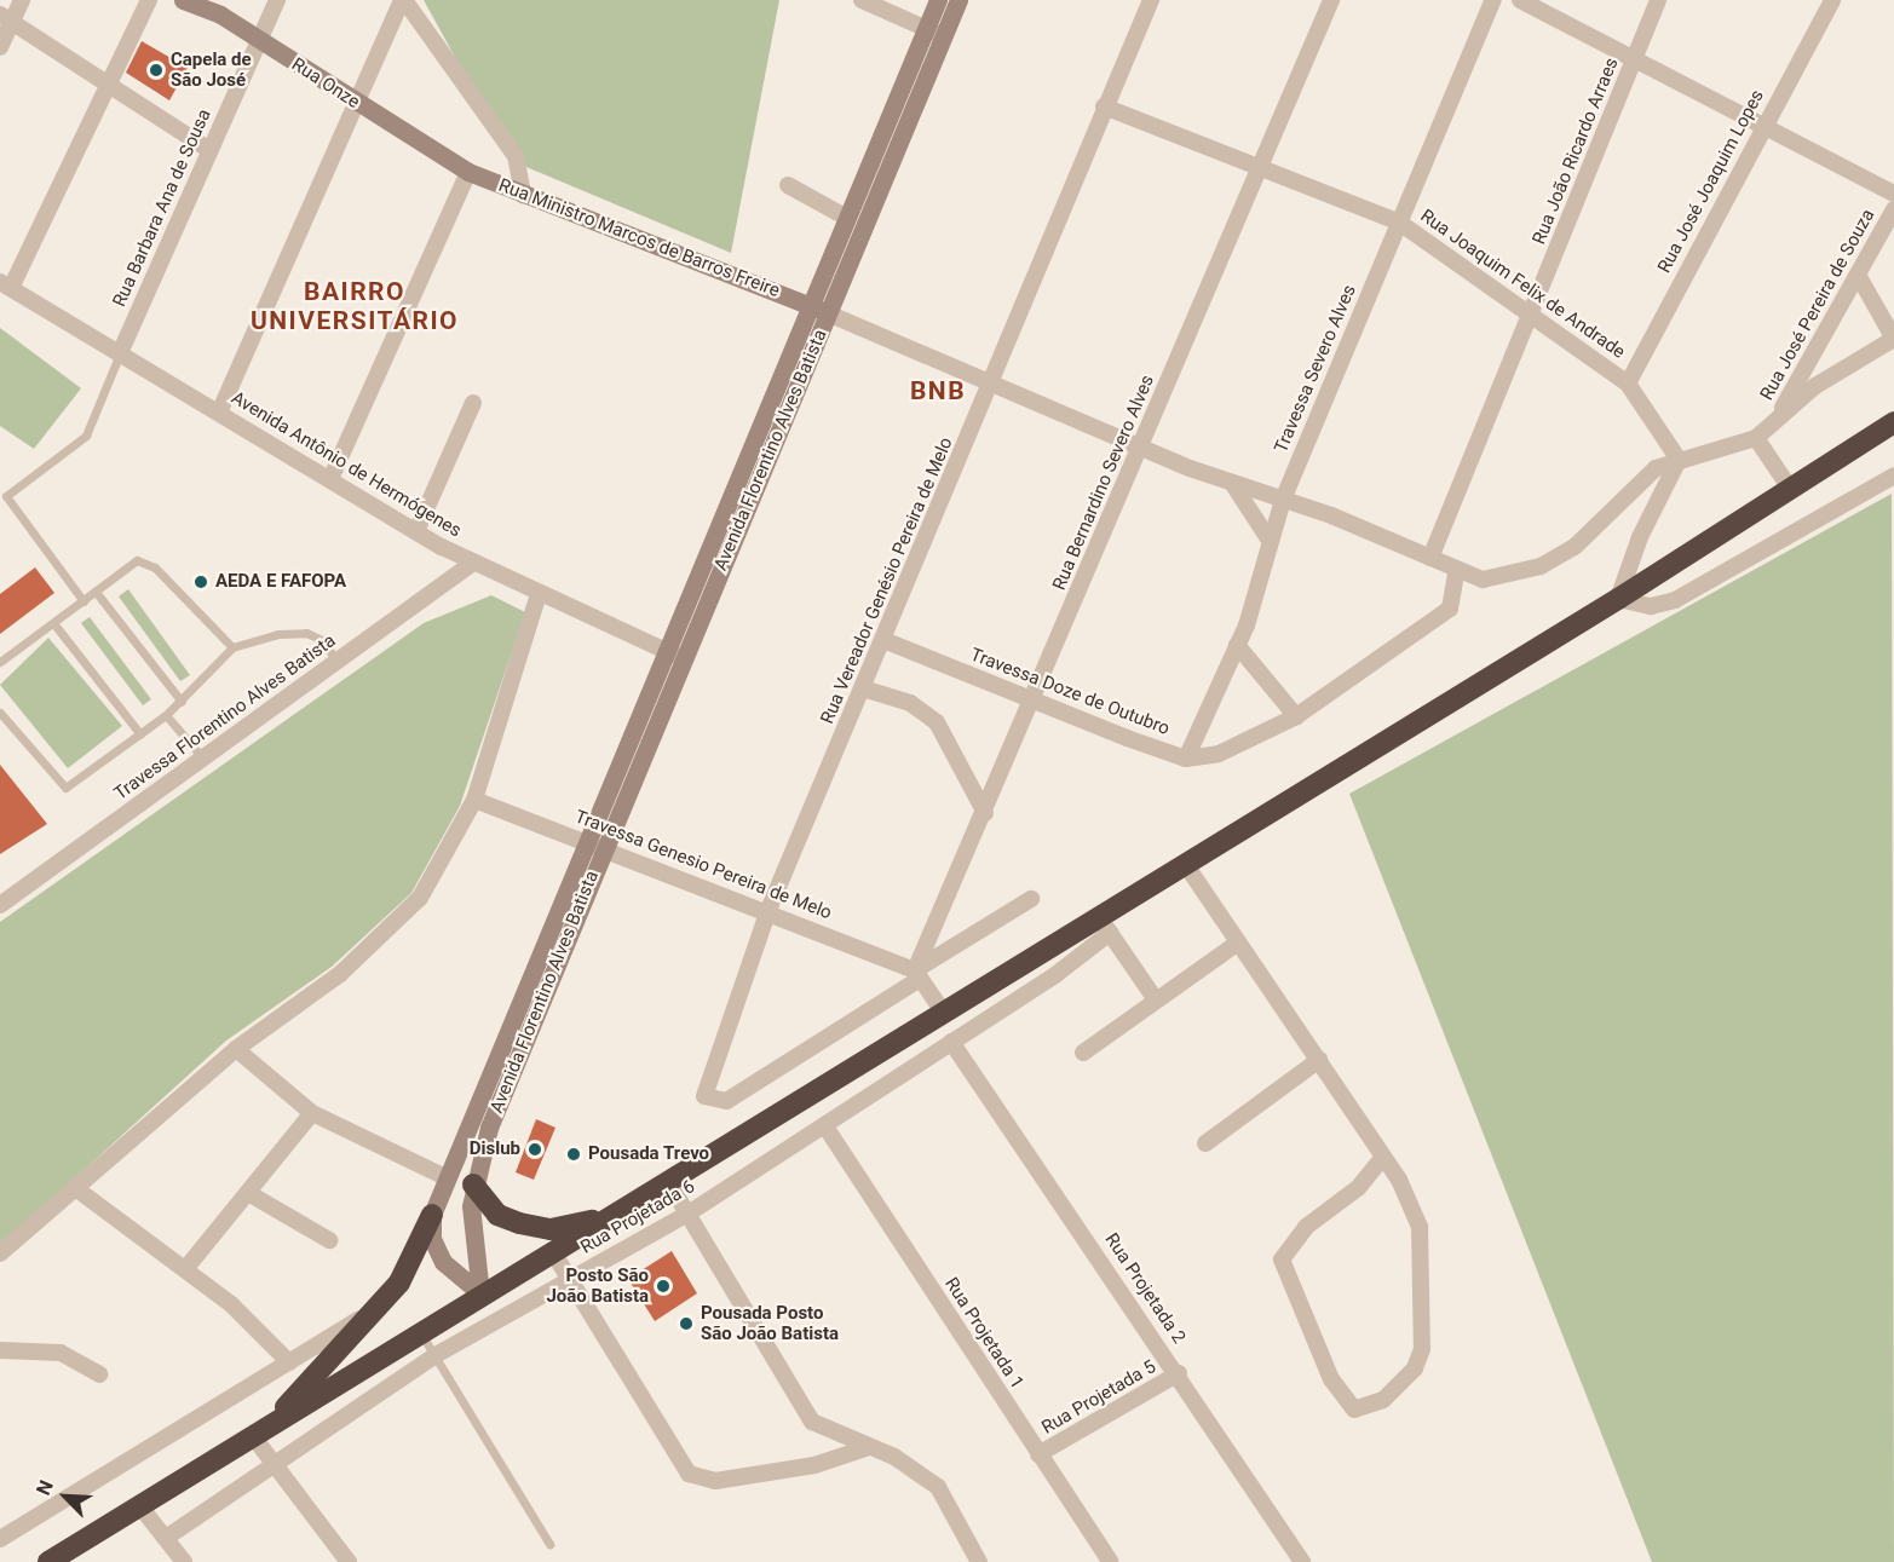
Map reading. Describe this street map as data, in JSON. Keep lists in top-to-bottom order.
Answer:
{
  "streets": {
    "main road": ["Rua Onze", "Rua Ministro Marcos de Barros Freire", "Avenida Florentino Alves Batista"],
    "street": [
      "Rua João Ricardo Arraes",
      "Rua José Joaquim Lopes",
      "Rua Barbara Ana de Sousa",
      "Rua Joaquim Felix de Andrade",
      "Rua José Pereira de Souza",
      "Travessa Severo Alves",
      "Avenida Antônio de Hermógenes",
      "Rua Bernardino Severo Alves",
      "Rua Vereador Genésio Pereira de Melo",
      "Travessa Doze de Outubro",
      "Travessa Florentino Alves Batista",
      "Travessa Genesio Pereira de Melo",
      "Rua Projetada 6",
      "Rua Projetada 2",
      "Rua Projetada 1",
      "Rua Projetada 5"
    ]
  },
  "crossings": [
    ["Rua Onze", "Rua Barbara Ana de Sousa"],
    ["Rua Onze", "Rua Ministro Marcos de Barros Freire"],
    ["Rua João Ricardo Arraes", "Rua Joaquim Felix de Andrade"],
    ["Rua José Joaquim Lopes", "Rua Joaquim Felix de Andrade"],
    ["Rua Barbara Ana de Sousa", "Avenida Antônio de Hermógenes"],
    ["Rua Ministro Marcos de Barros Freire", "Avenida Florentino Alves Batista"],
    ["Rua Joaquim Felix de Andrade", "Travessa Severo Alves"],
    ["Rua Joaquim Felix de Andrade", "Rua Bernardino Severo Alves"],
    ["Rua Joaquim Felix de Andrade", "Rua Vereador Genésio Pereira de Melo"],
    ["Travessa Severo Alves", "Travessa Doze de Outubro"],
    ["Avenida Florentino Alves Batista", "Avenida Antônio de Hermógenes"],
    ["Avenida Florentino Alves Batista", "Travessa Genesio Pereira de Melo"],
    ["Avenida Antônio de Hermógenes", "Travessa Florentino Alves Batista"],
    ["Rua Bernardino Severo Alves", "Rua Vereador Genésio Pereira de Melo"],
    ["Rua Bernardino Severo Alves", "Travessa Doze de Outubro"],
    ["Rua Bernardino Severo Alves", "Travessa Genesio Pereira de Melo"],
    ["Rua Vereador Genésio Pereira de Melo", "Travessa Doze de Outubro"],
    ["Rua Vereador Genésio Pereira de Melo", "Travessa Genesio Pereira de Melo"],
    ["Rua Projetada 6", "Rua Projetada 2"],
    ["Rua Projetada 6", "Rua Projetada 1"],
    ["Rua Projetada 2", "Rua Projetada 5"],
    ["Rua Projetada 1", "Rua Projetada 5"]
  ],
  "districts": ["BAIRRO UNIVERSITÁRIO", "BNB"],
  "places": [
    "Capela de São José",
    "AEDA E FAFOPA",
    "Dislub",
    "Pousada Trevo",
    "Posto São João Batista",
    "Pousada Posto São João Batista"
  ],
  "north": "top left"
}
